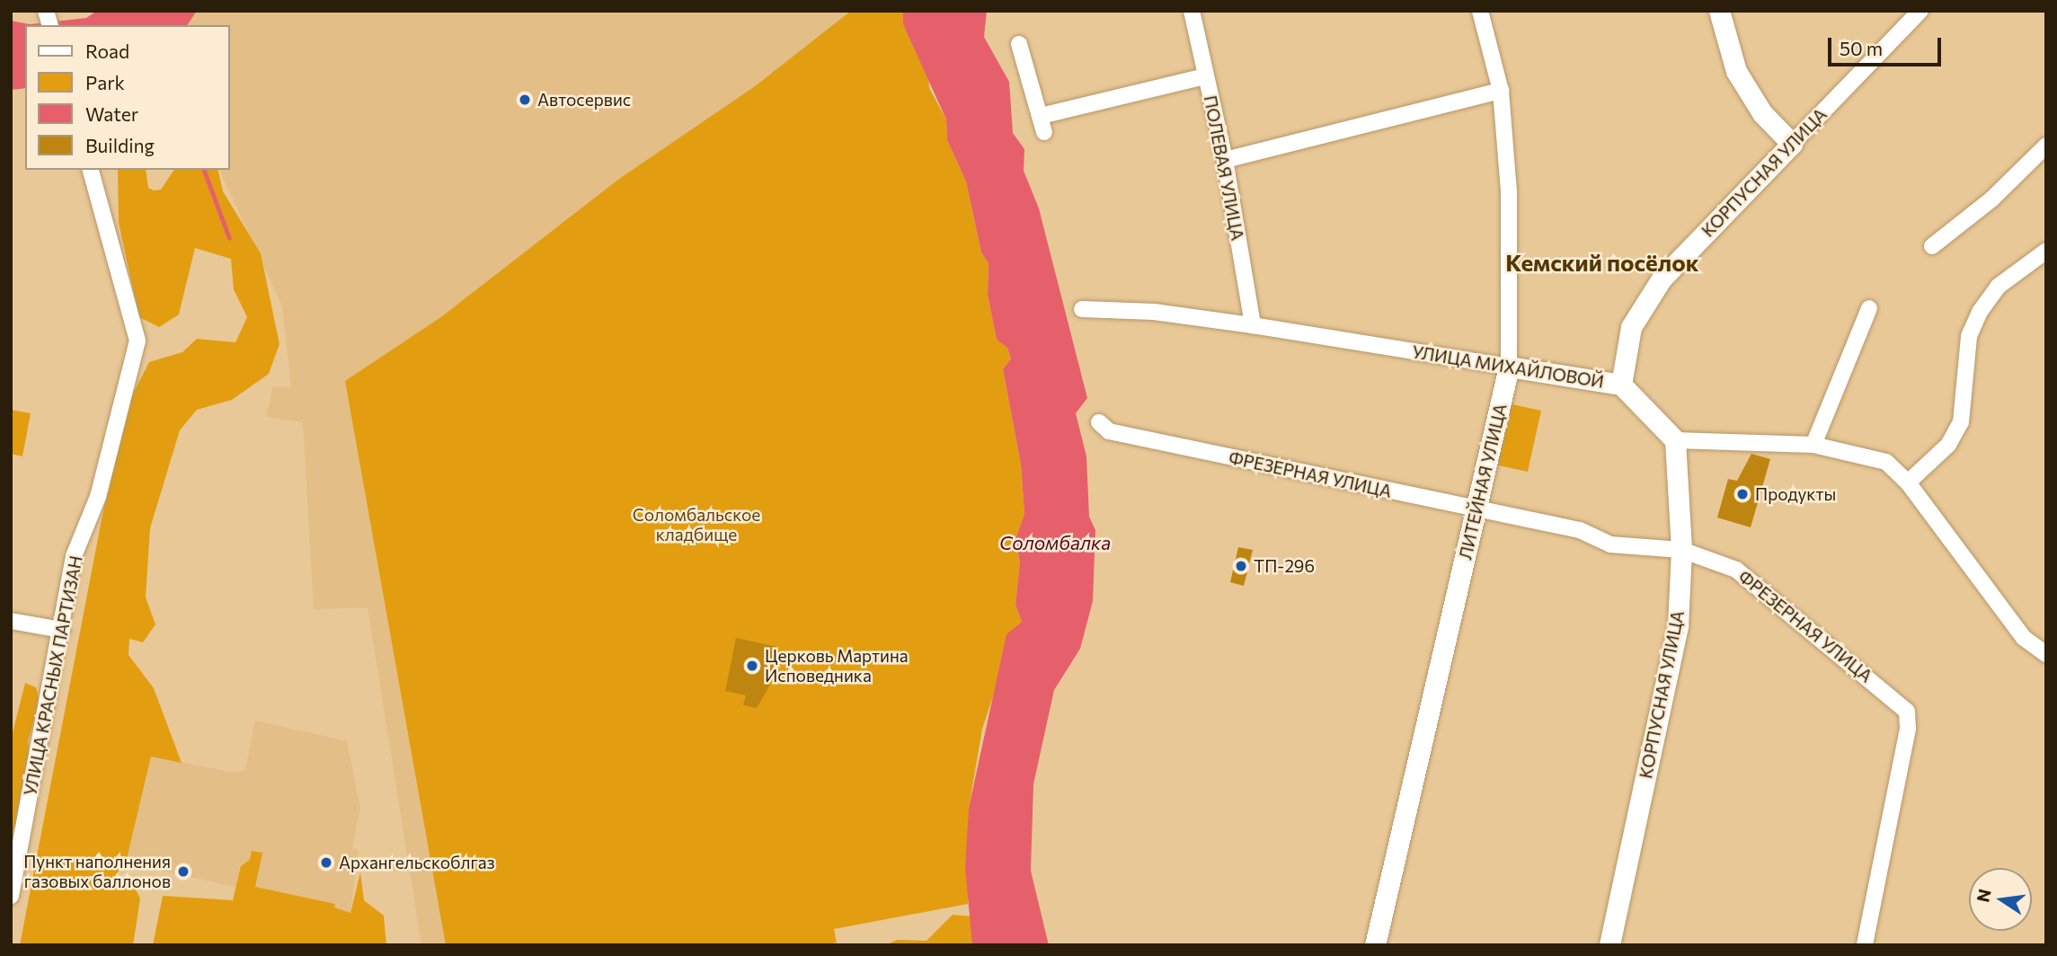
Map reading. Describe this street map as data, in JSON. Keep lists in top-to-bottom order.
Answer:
{
  "streets": {
    "street": [
      "ПОЛЕВАЯ УЛИЦА",
      "КОРПУСНАЯ УЛИЦА",
      "УЛИЦА МИХАЙЛОВОЙ",
      "ФРЕЗЕРНАЯ УЛИЦА",
      "ЛИТЕЙНАЯ УЛИЦА",
      "УЛИЦА КРАСНЫХ ПАРТИЗАН"
    ]
  },
  "crossings": [
    ["ПОЛЕВАЯ УЛИЦА", "УЛИЦА МИХАЙЛОВОЙ"],
    ["КОРПУСНАЯ УЛИЦА", "УЛИЦА МИХАЙЛОВОЙ"],
    ["КОРПУСНАЯ УЛИЦА", "ФРЕЗЕРНАЯ УЛИЦА"],
    ["УЛИЦА МИХАЙЛОВОЙ", "ЛИТЕЙНАЯ УЛИЦА"],
    ["ФРЕЗЕРНАЯ УЛИЦА", "ЛИТЕЙНАЯ УЛИЦА"]
  ],
  "districts": ["Кемский посёлок"],
  "water": ["Соломбалка"],
  "parks": ["Соломбальское кладбище"],
  "places": [
    "Автосервис",
    "Продукты",
    "ТП-296",
    "Церковь Мартина Исповедника",
    "Архангельскоблгаз",
    "Пункт наполнения газовых баллонов"
  ],
  "legend": [
    "Road",
    "Park",
    "Water",
    "Building"
  ],
  "scale_bar": "50 m",
  "north": "left"
}
